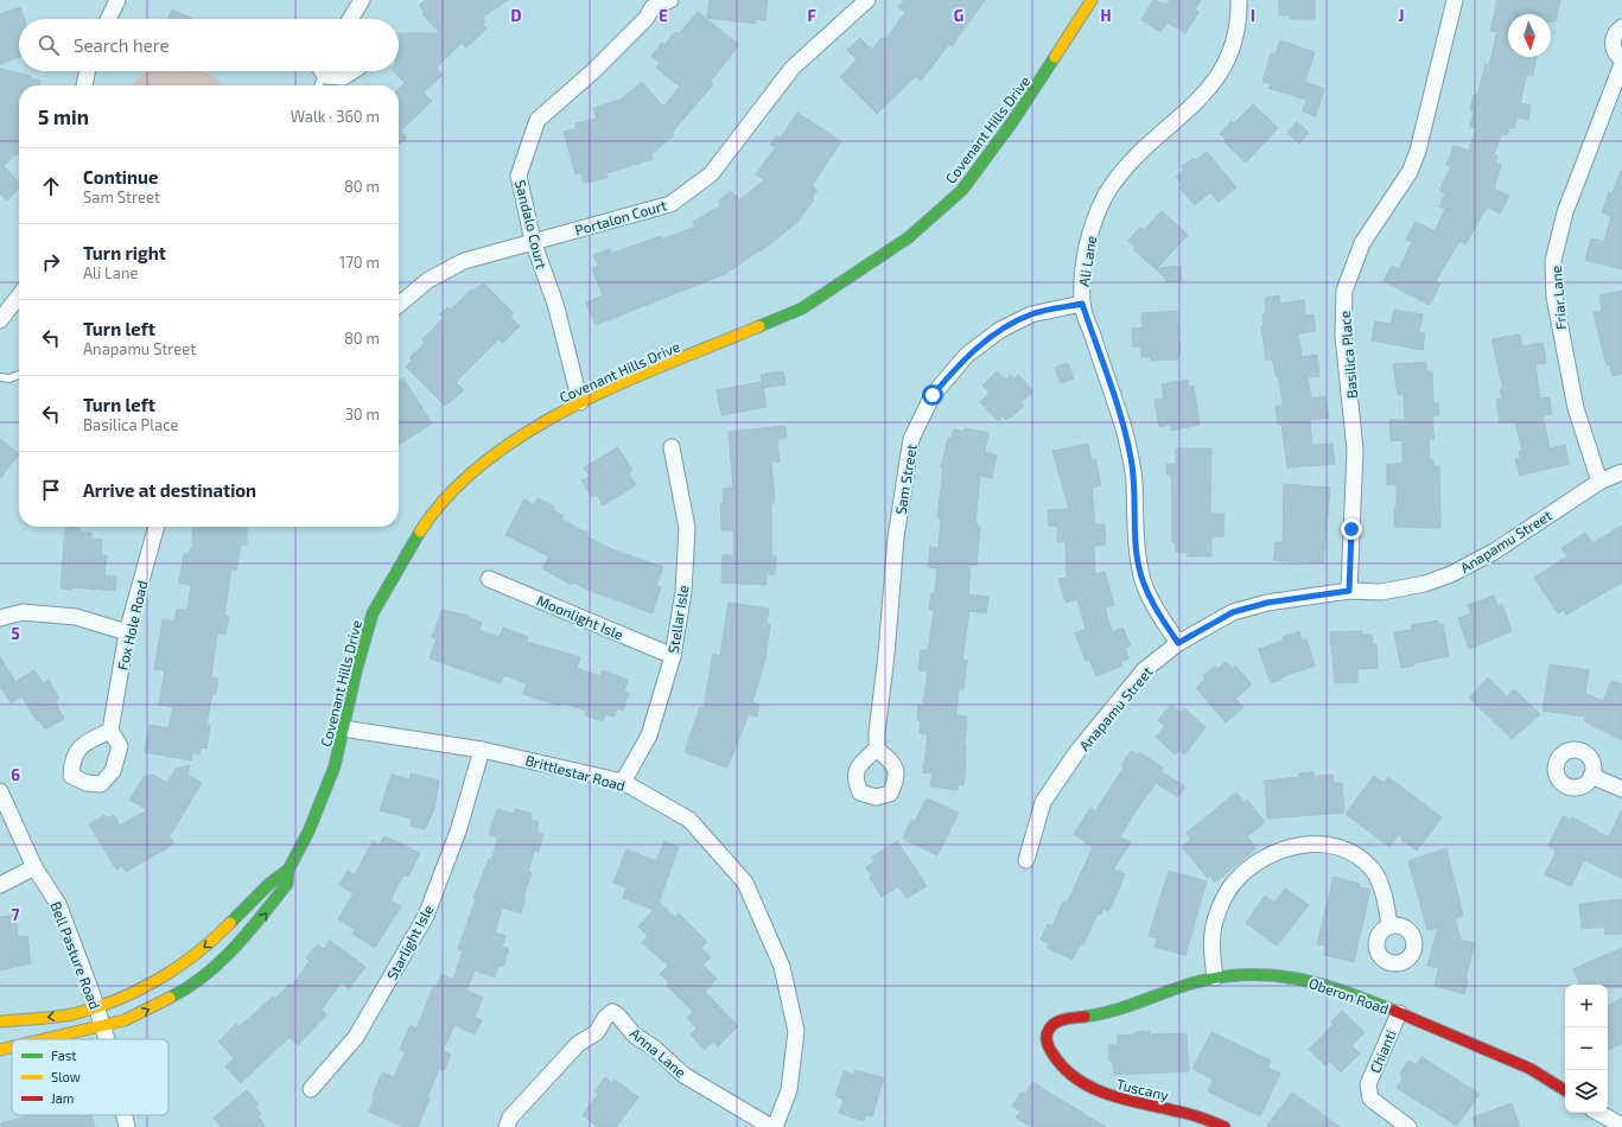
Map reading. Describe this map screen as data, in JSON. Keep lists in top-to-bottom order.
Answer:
{
  "streets": {
    "street": [
      "Covenant Hills Drive",
      "Portalon Court",
      "Sandalo Court",
      "Ali Lane",
      "Friar Lane",
      "Basilica Place",
      "Sam Street",
      "Anapamu Street",
      "Moonlight Isle",
      "Stellar Isle",
      "Fox Hole Road",
      "Brittlestar Road",
      "Starlight Isle",
      "Bell Pasture Road",
      "Oberon Road",
      "Chianti",
      "Anna Lane",
      "Tuscany"
    ]
  },
  "crossings": [
    ["Covenant Hills Drive", "Sandalo Court"],
    ["Covenant Hills Drive", "Brittlestar Road"],
    ["Covenant Hills Drive", "Bell Pasture Road"],
    ["Portalon Court", "Sandalo Court"],
    ["Ali Lane", "Sam Street"],
    ["Ali Lane", "Anapamu Street"],
    ["Friar Lane", "Anapamu Street"],
    ["Basilica Place", "Anapamu Street"],
    ["Moonlight Isle", "Stellar Isle"],
    ["Stellar Isle", "Brittlestar Road"],
    ["Brittlestar Road", "Starlight Isle"],
    ["Brittlestar Road", "Anna Lane"],
    ["Oberon Road", "Chianti"],
    ["Oberon Road", "Tuscany"]
  ],
  "legend": ["Fast", "Slow", "Jam"],
  "north": "bottom",
  "page": {
    "search": "Search here",
    "heading": ["5 min", "Walk · 360 m"],
    "list": [
      ["Continue", "Sam Street", "80 m"],
      ["Turn right", "Ali Lane", "170 m"],
      ["Turn left", "Anapamu Street", "80 m"],
      ["Turn left", "Basilica Place", "30 m"],
      "Arrive at destination"
    ],
    "map_buttons": ["+", "−"]
  },
  "grid": {
    "columns": [
      "D",
      "E",
      "F",
      "G",
      "H",
      "I",
      "J"
    ],
    "rows": ["5", "6", "7"]
  }
}
